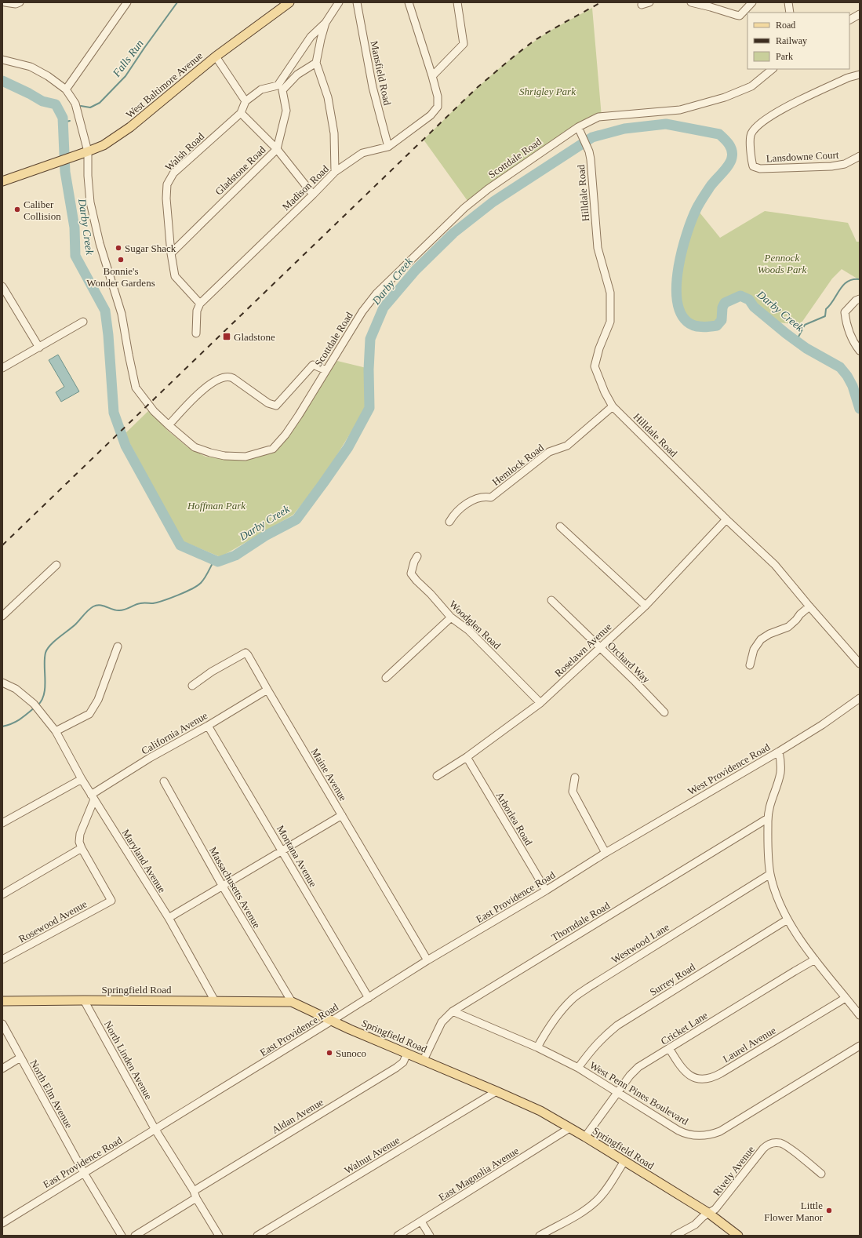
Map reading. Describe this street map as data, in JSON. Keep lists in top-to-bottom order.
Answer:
{
  "streets": {
    "main road": ["West Baltimore Avenue", "Springfield Road"],
    "street": [
      "Mansfield Road",
      "Walsh Road",
      "Lansdowne Court",
      "Scottdale Road",
      "Gladstone Road",
      "Madison Road",
      "Hilldale Road",
      "Hemlock Road",
      "Woodglen Road",
      "Roselawn Avenue",
      "Orchard Way",
      "California Avenue",
      "West Providence Road",
      "Maine Avenue",
      "Arborlea Road",
      "Montana Avenue",
      "Maryland Avenue",
      "Massachusetts Avenue",
      "East Providence Road",
      "Rosewood Avenue",
      "Thorndale Road",
      "Westwood Lane",
      "Surrey Road",
      "Cricket Lane",
      "Laurel Avenue",
      "North Linden Avenue",
      "West Penn Pines Boulevard",
      "North Elm Avenue",
      "Aldan Avenue",
      "Walnut Avenue",
      "Rively Avenue",
      "East Magnolia Avenue"
    ]
  },
  "crossings": [
    ["Mansfield Road", "Madison Road"],
    ["West Baltimore Avenue", "Scottdale Road"],
    ["Walsh Road", "Gladstone Road"],
    ["Walsh Road", "Madison Road"],
    ["Scottdale Road", "Hilldale Road"],
    ["Hilldale Road", "Hemlock Road"],
    ["Hilldale Road", "Roselawn Avenue"],
    ["Woodglen Road", "Roselawn Avenue"],
    ["Roselawn Avenue", "Orchard Way"],
    ["Roselawn Avenue", "Arborlea Road"],
    ["California Avenue", "Maine Avenue"],
    ["California Avenue", "Montana Avenue"],
    ["California Avenue", "Maryland Avenue"],
    ["West Providence Road", "East Providence Road"],
    ["Maine Avenue", "East Providence Road"],
    ["Arborlea Road", "East Providence Road"],
    ["Montana Avenue", "East Providence Road"],
    ["Maryland Avenue", "Springfield Road"],
    ["Massachusetts Avenue", "Springfield Road"],
    ["East Providence Road", "Springfield Road"],
    ["East Providence Road", "North Linden Avenue"],
    ["East Providence Road", "North Elm Avenue"],
    ["Thorndale Road", "Springfield Road"],
    ["Thorndale Road", "West Penn Pines Boulevard"],
    ["Westwood Lane", "West Penn Pines Boulevard"],
    ["Surrey Road", "West Penn Pines Boulevard"],
    ["Springfield Road", "Cricket Lane"],
    ["Springfield Road", "North Linden Avenue"],
    ["Springfield Road", "Aldan Avenue"],
    ["Springfield Road", "Walnut Avenue"],
    ["Springfield Road", "Rively Avenue"],
    ["Springfield Road", "East Magnolia Avenue"],
    ["Cricket Lane", "Laurel Avenue"],
    ["Cricket Lane", "West Penn Pines Boulevard"],
    ["North Linden Avenue", "Aldan Avenue"]
  ],
  "water": ["Falls Run", "Darby Creek"],
  "parks": ["Shrigley Park", "Pennock Woods Park", "Hoffman Park"],
  "places": {
    "other": [
      "Caliber Collision",
      "Sugar Shack",
      "Bonnie's Wonder Gardens",
      "Sunoco",
      "Little Flower Manor"
    ],
    "transit": ["Gladstone"]
  },
  "legend": ["Road", "Railway", "Park"]
}
